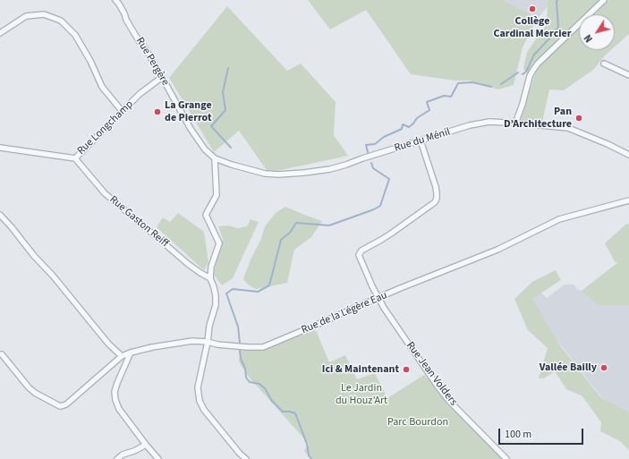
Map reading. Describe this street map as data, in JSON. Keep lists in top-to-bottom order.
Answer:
{
  "streets": {
    "street": [
      "Rue Pergère",
      "Rue Longchamp",
      "Rue du Ménil",
      "Rue Gaston Reiff",
      "Rue de la Légère Eau",
      "Rue Jean Volders"
    ]
  },
  "crossings": [
    ["Rue Pergère", "Rue Longchamp"],
    ["Rue Pergère", "Rue du Ménil"],
    ["Rue Longchamp", "Rue Gaston Reiff"],
    ["Rue du Ménil", "Rue Jean Volders"],
    ["Rue de la Légère Eau", "Rue Jean Volders"]
  ],
  "parks": ["Le Jardin du Houz’Art", "Parc Bourdon"],
  "places": [
    "Collège Cardinal Mercier",
    "La Grange de Pierrot",
    "Pan D’Architecture",
    "Vallée Bailly",
    "Ici & Maintenant"
  ],
  "scale_bar": "100 m",
  "north": "bottom left"
}
